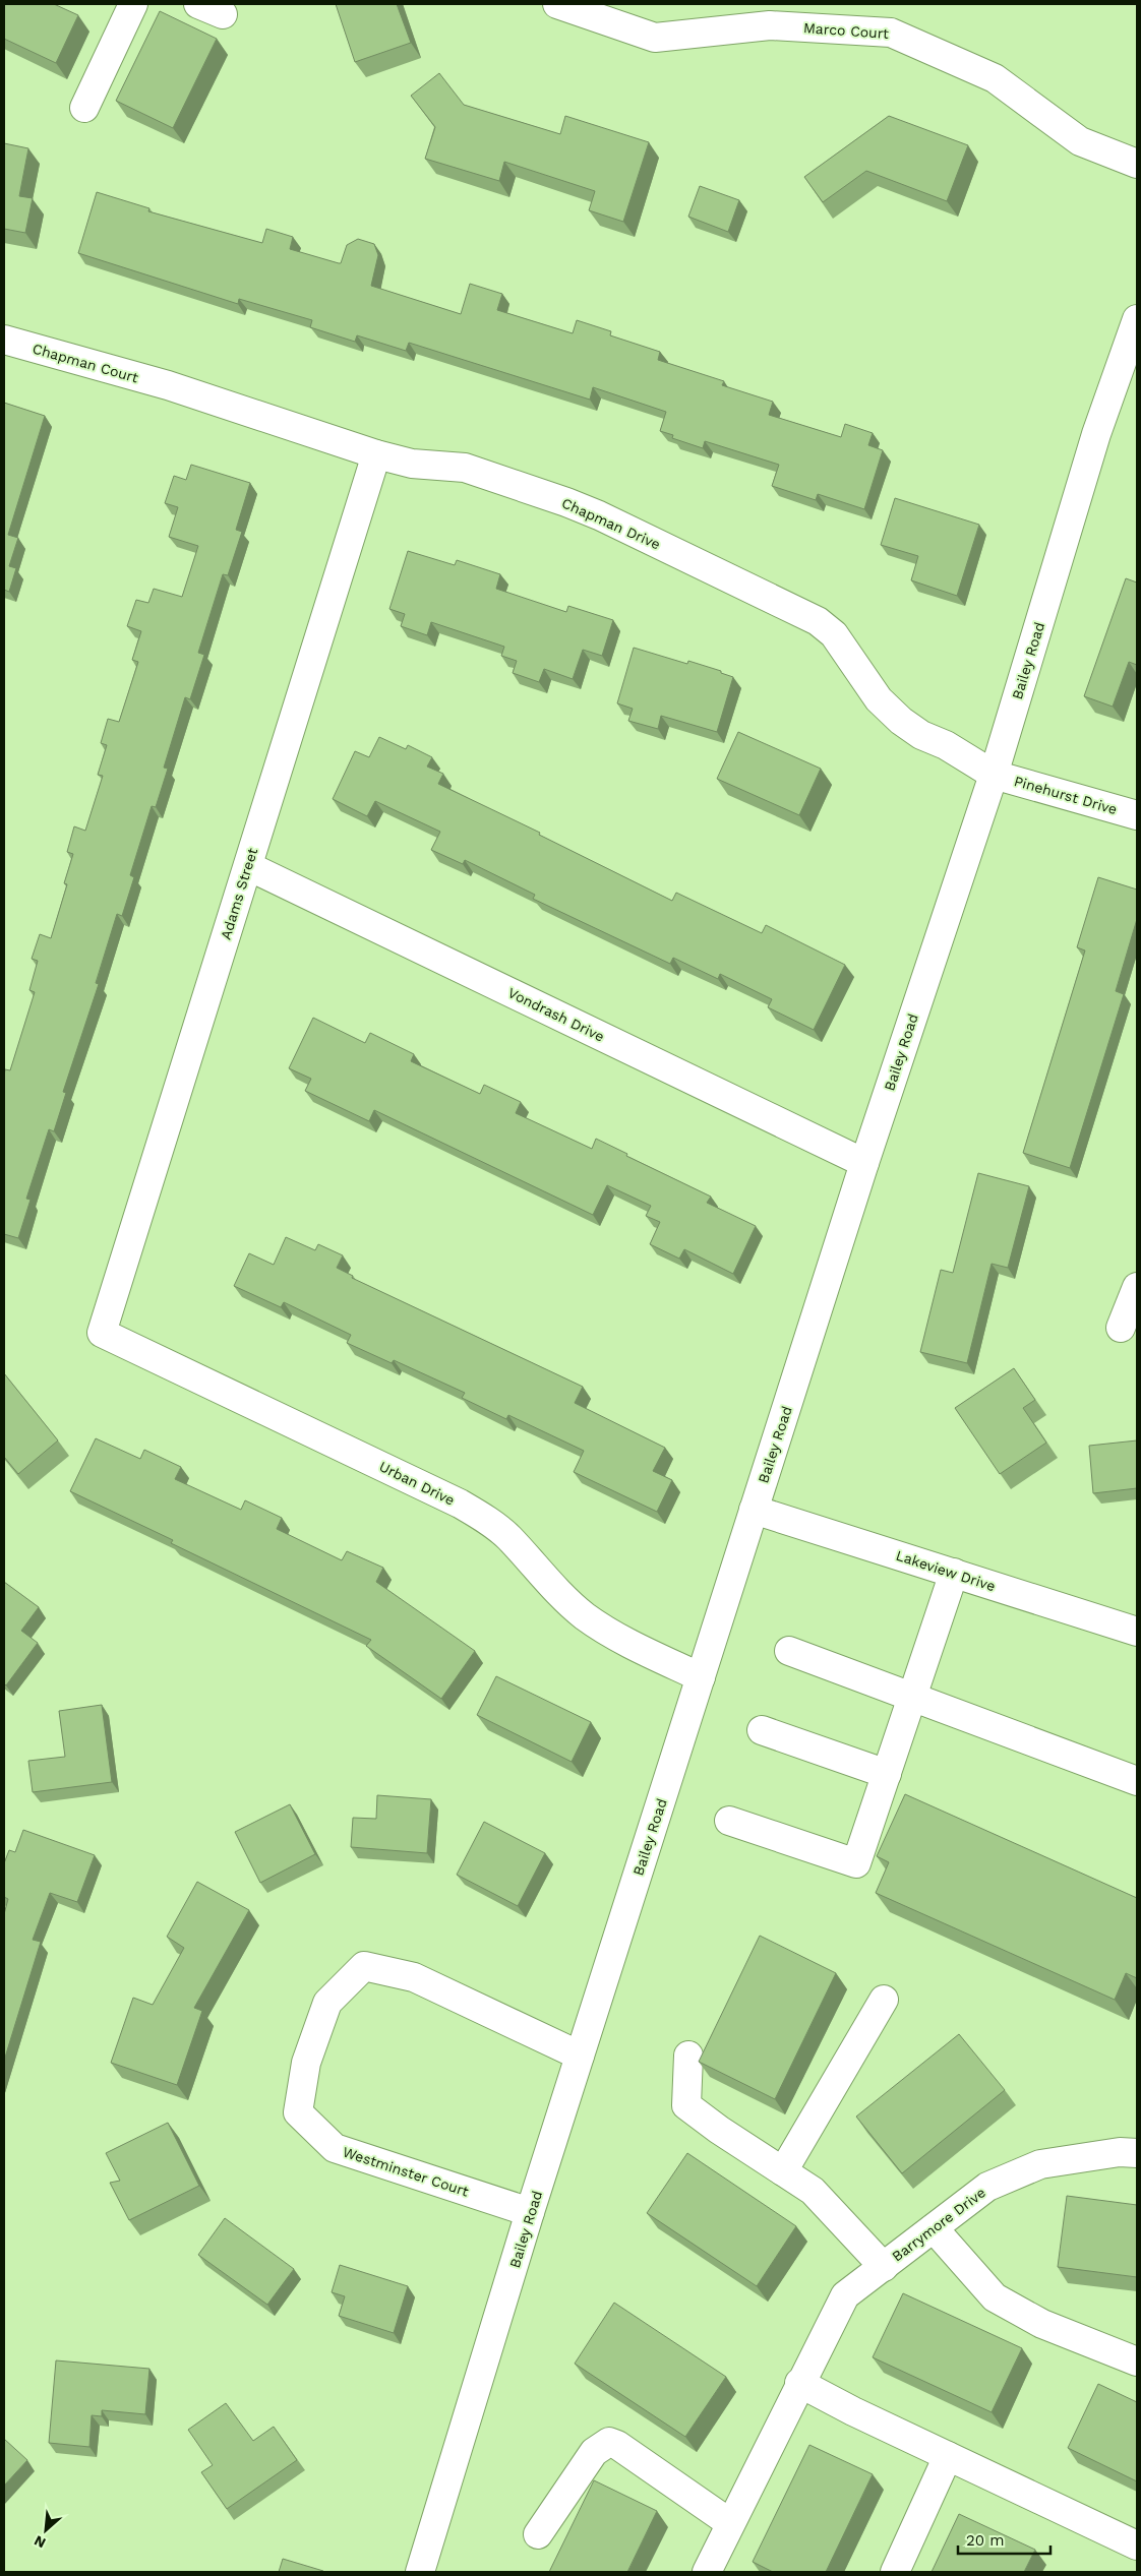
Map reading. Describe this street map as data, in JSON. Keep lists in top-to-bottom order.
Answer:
{
  "streets": {
    "street": [
      "Marco Court",
      "Chapman Court",
      "Chapman Drive",
      "Bailey Road",
      "Pinehurst Drive",
      "Adams Street",
      "Vondrash Drive",
      "Urban Drive",
      "Lakeview Drive",
      "Westminster Court",
      "Barrymore Drive"
    ]
  },
  "crossings": [
    ["Chapman Court", "Chapman Drive"],
    ["Chapman Drive", "Bailey Road"],
    ["Chapman Drive", "Pinehurst Drive"],
    ["Chapman Drive", "Adams Street"],
    ["Bailey Road", "Pinehurst Drive"],
    ["Bailey Road", "Vondrash Drive"],
    ["Bailey Road", "Urban Drive"],
    ["Bailey Road", "Lakeview Drive"],
    ["Bailey Road", "Westminster Court"],
    ["Adams Street", "Vondrash Drive"],
    ["Adams Street", "Urban Drive"]
  ],
  "scale_bar": "20 m",
  "north": "bottom left"
}
